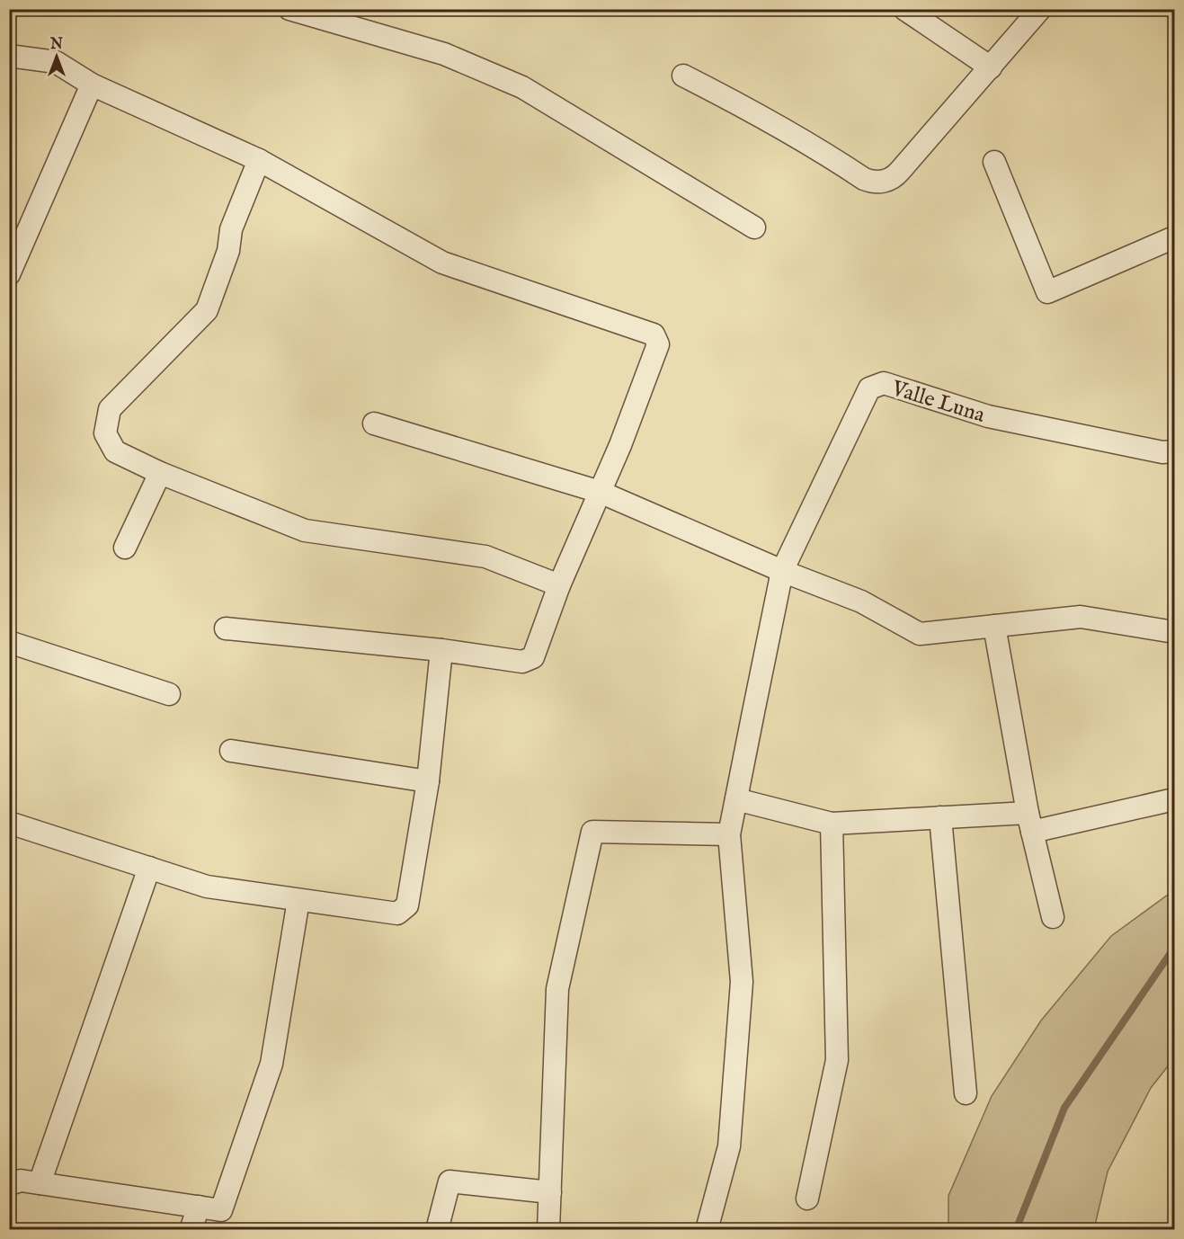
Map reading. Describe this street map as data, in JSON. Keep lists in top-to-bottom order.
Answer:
{
  "streets": {
    "street": ["Valle Luna"]
  },
  "north": "top"
}
